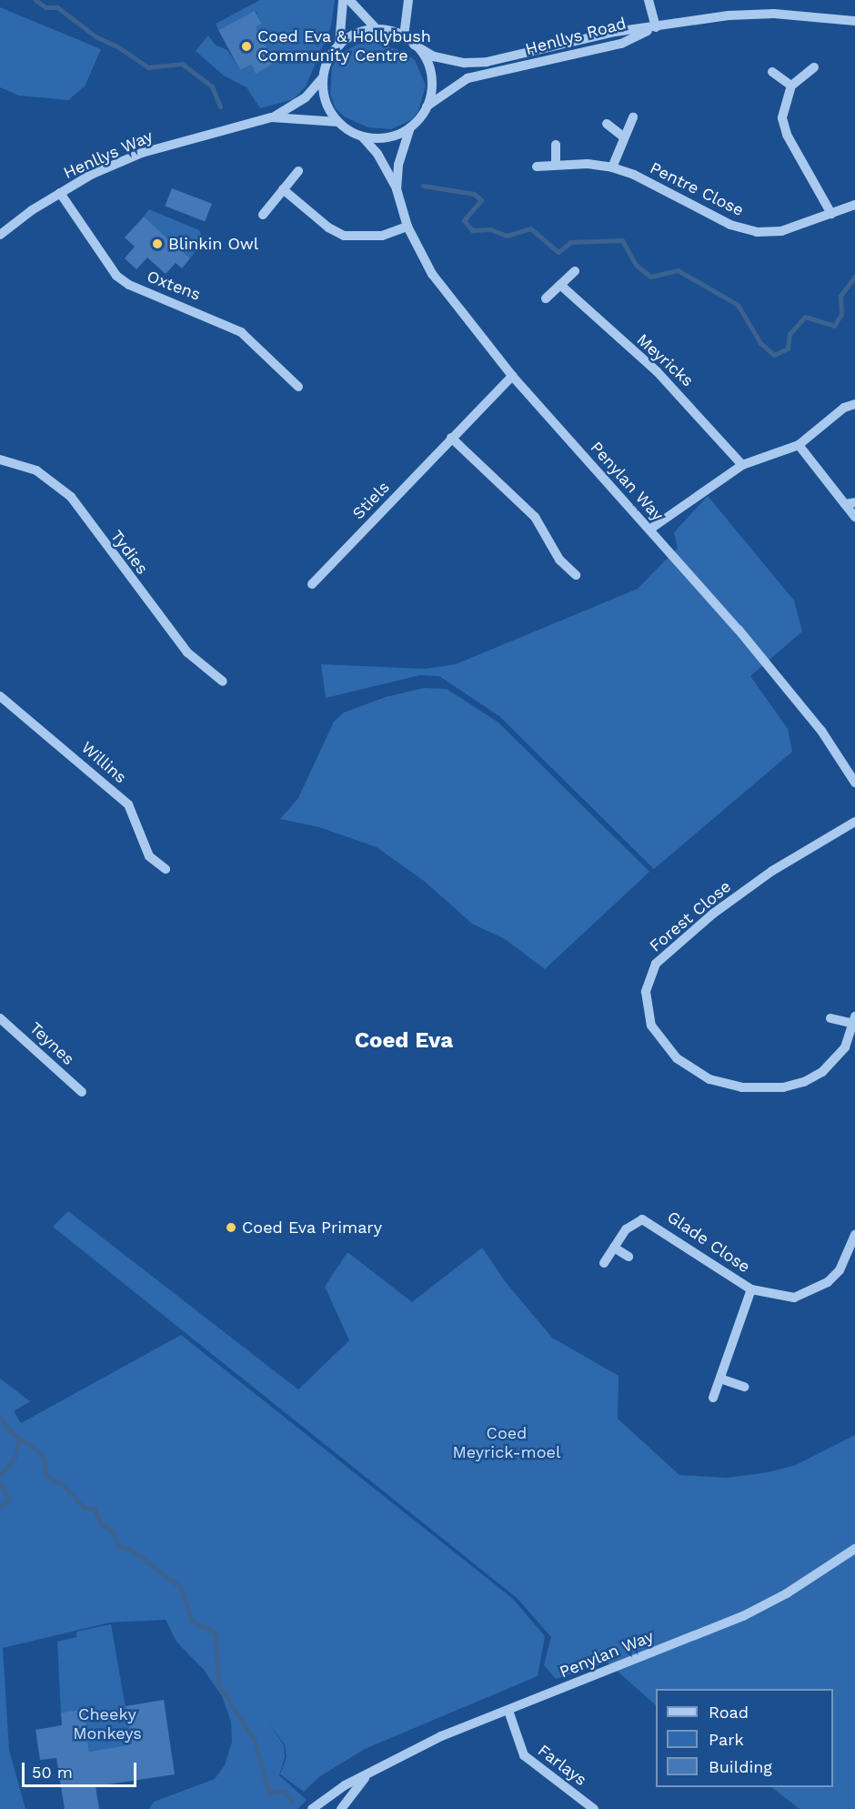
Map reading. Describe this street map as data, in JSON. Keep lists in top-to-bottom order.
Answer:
{
  "streets": {
    "street": [
      "Henllys Road",
      "Henllys Way",
      "Pentre Close",
      "Oxtens",
      "Meyricks",
      "Penylan Way",
      "Stiels",
      "Tydies",
      "Willins",
      "Forest Close",
      "Teynes",
      "Glade Close",
      "Farlays"
    ]
  },
  "crossings": [
    ["Henllys Road", "Penylan Way"],
    ["Henllys Way", "Oxtens"],
    ["Penylan Way", "Stiels"],
    ["Penylan Way", "Farlays"]
  ],
  "districts": ["Coed Eva"],
  "parks": ["Coed Meyrick-moel", "Cheeky Monkeys"],
  "places": ["Coed Eva & Hollybush Community Centre", "Blinkin Owl", "Coed Eva Primary"],
  "legend": ["Road", "Park", "Building"],
  "scale_bar": "50 m"
}
